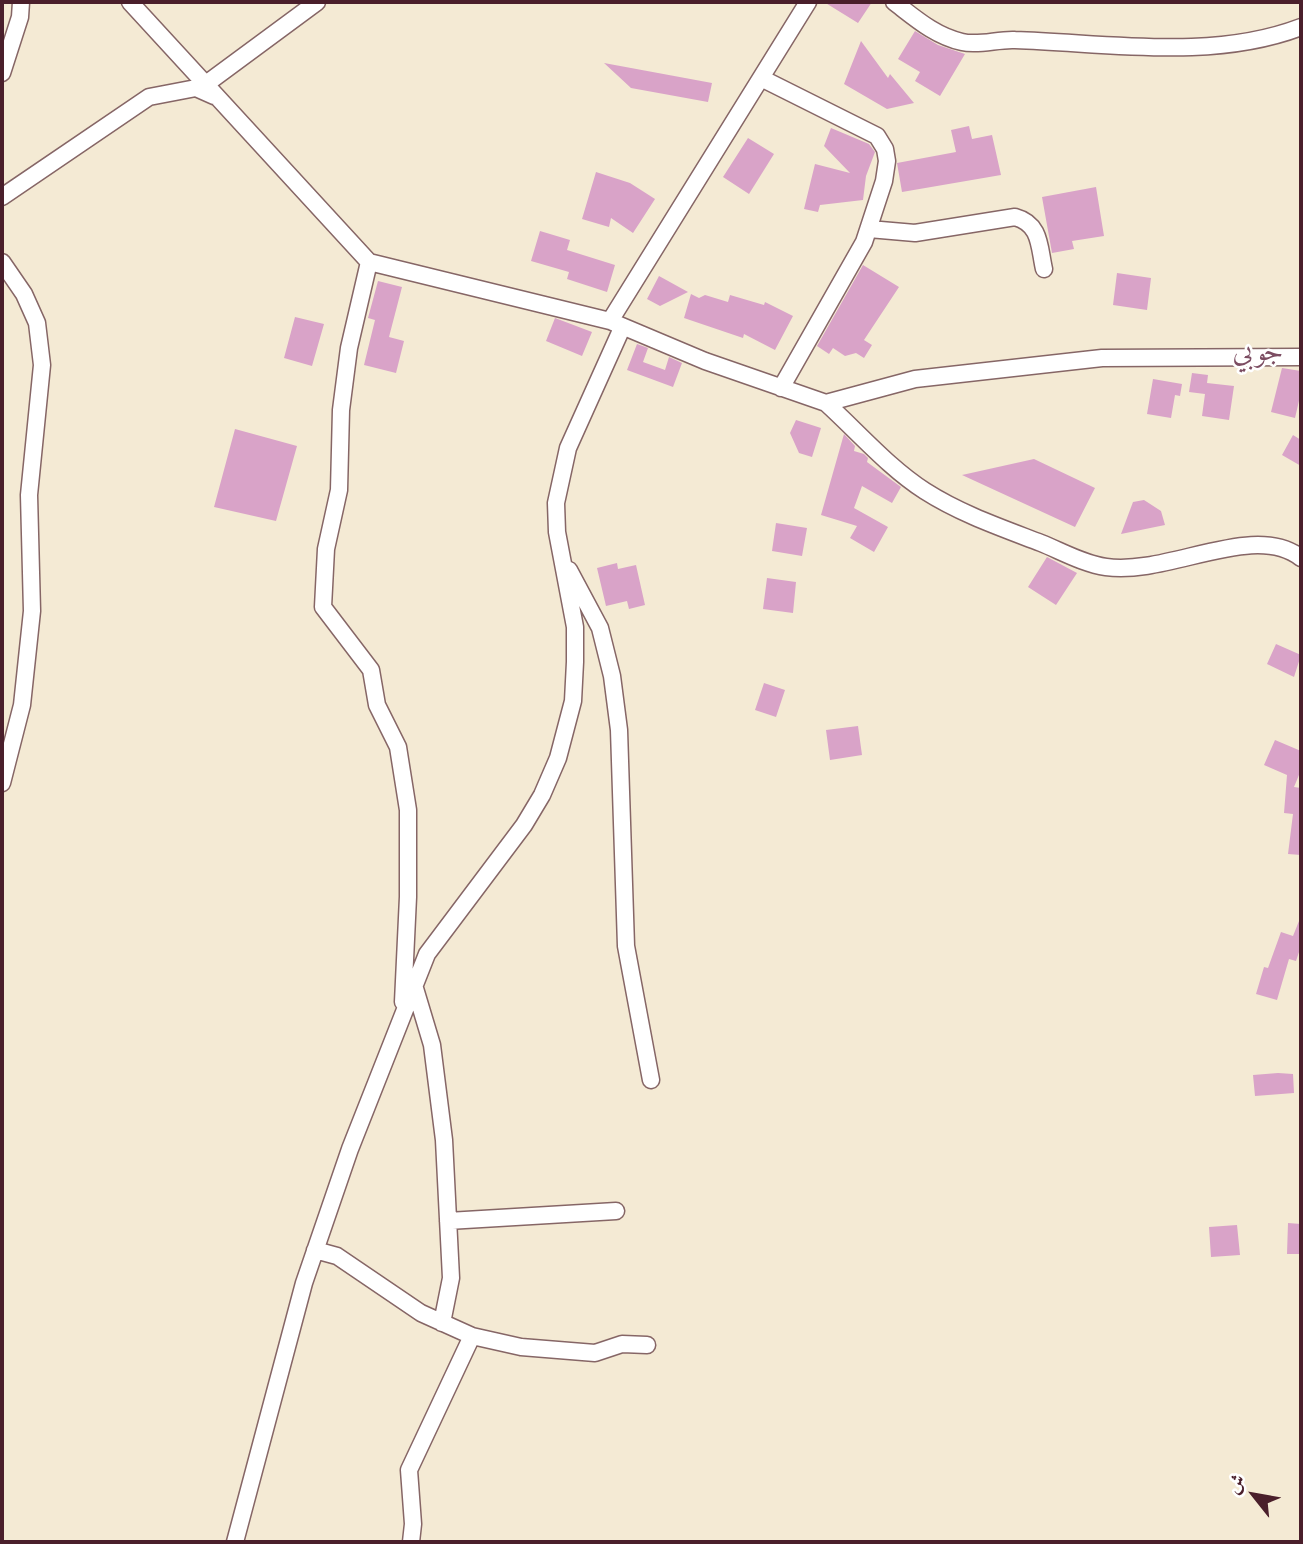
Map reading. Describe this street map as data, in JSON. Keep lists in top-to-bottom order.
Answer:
{
  "districts": ["جوبي"],
  "north": "top left"
}
